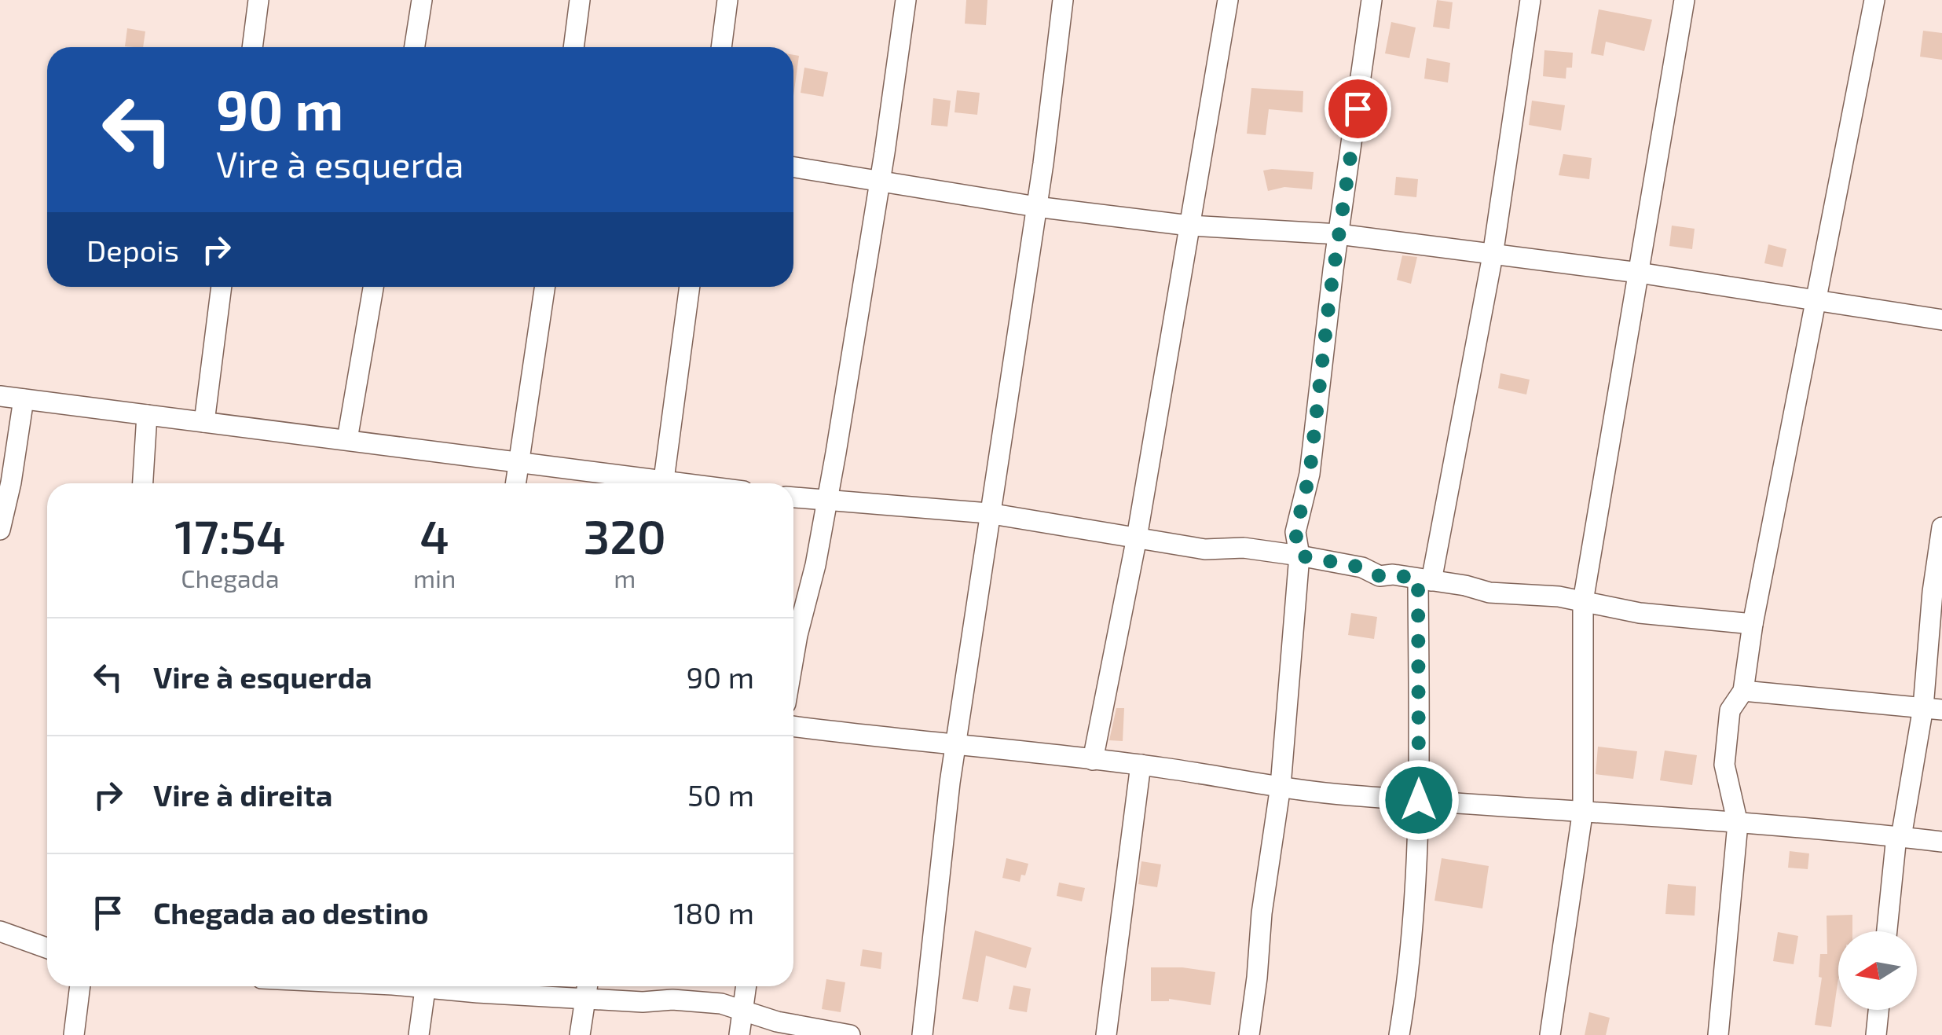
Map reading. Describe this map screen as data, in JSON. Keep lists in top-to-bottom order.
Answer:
{
  "north": "left",
  "page": {
    "turn": ["90 m", "Vire à esquerda"],
    "then": "Depois",
    "eta": [
      "17:54",
      "Chegada",
      "4",
      "min",
      "320",
      "m"
    ],
    "list": [
      {
        "name": "Vire à esquerda",
        "value": "90 m"
      },
      {
        "name": "Vire à direita",
        "value": "50 m"
      },
      {
        "name": "Chegada ao destino",
        "value": "180 m"
      }
    ]
  }
}
